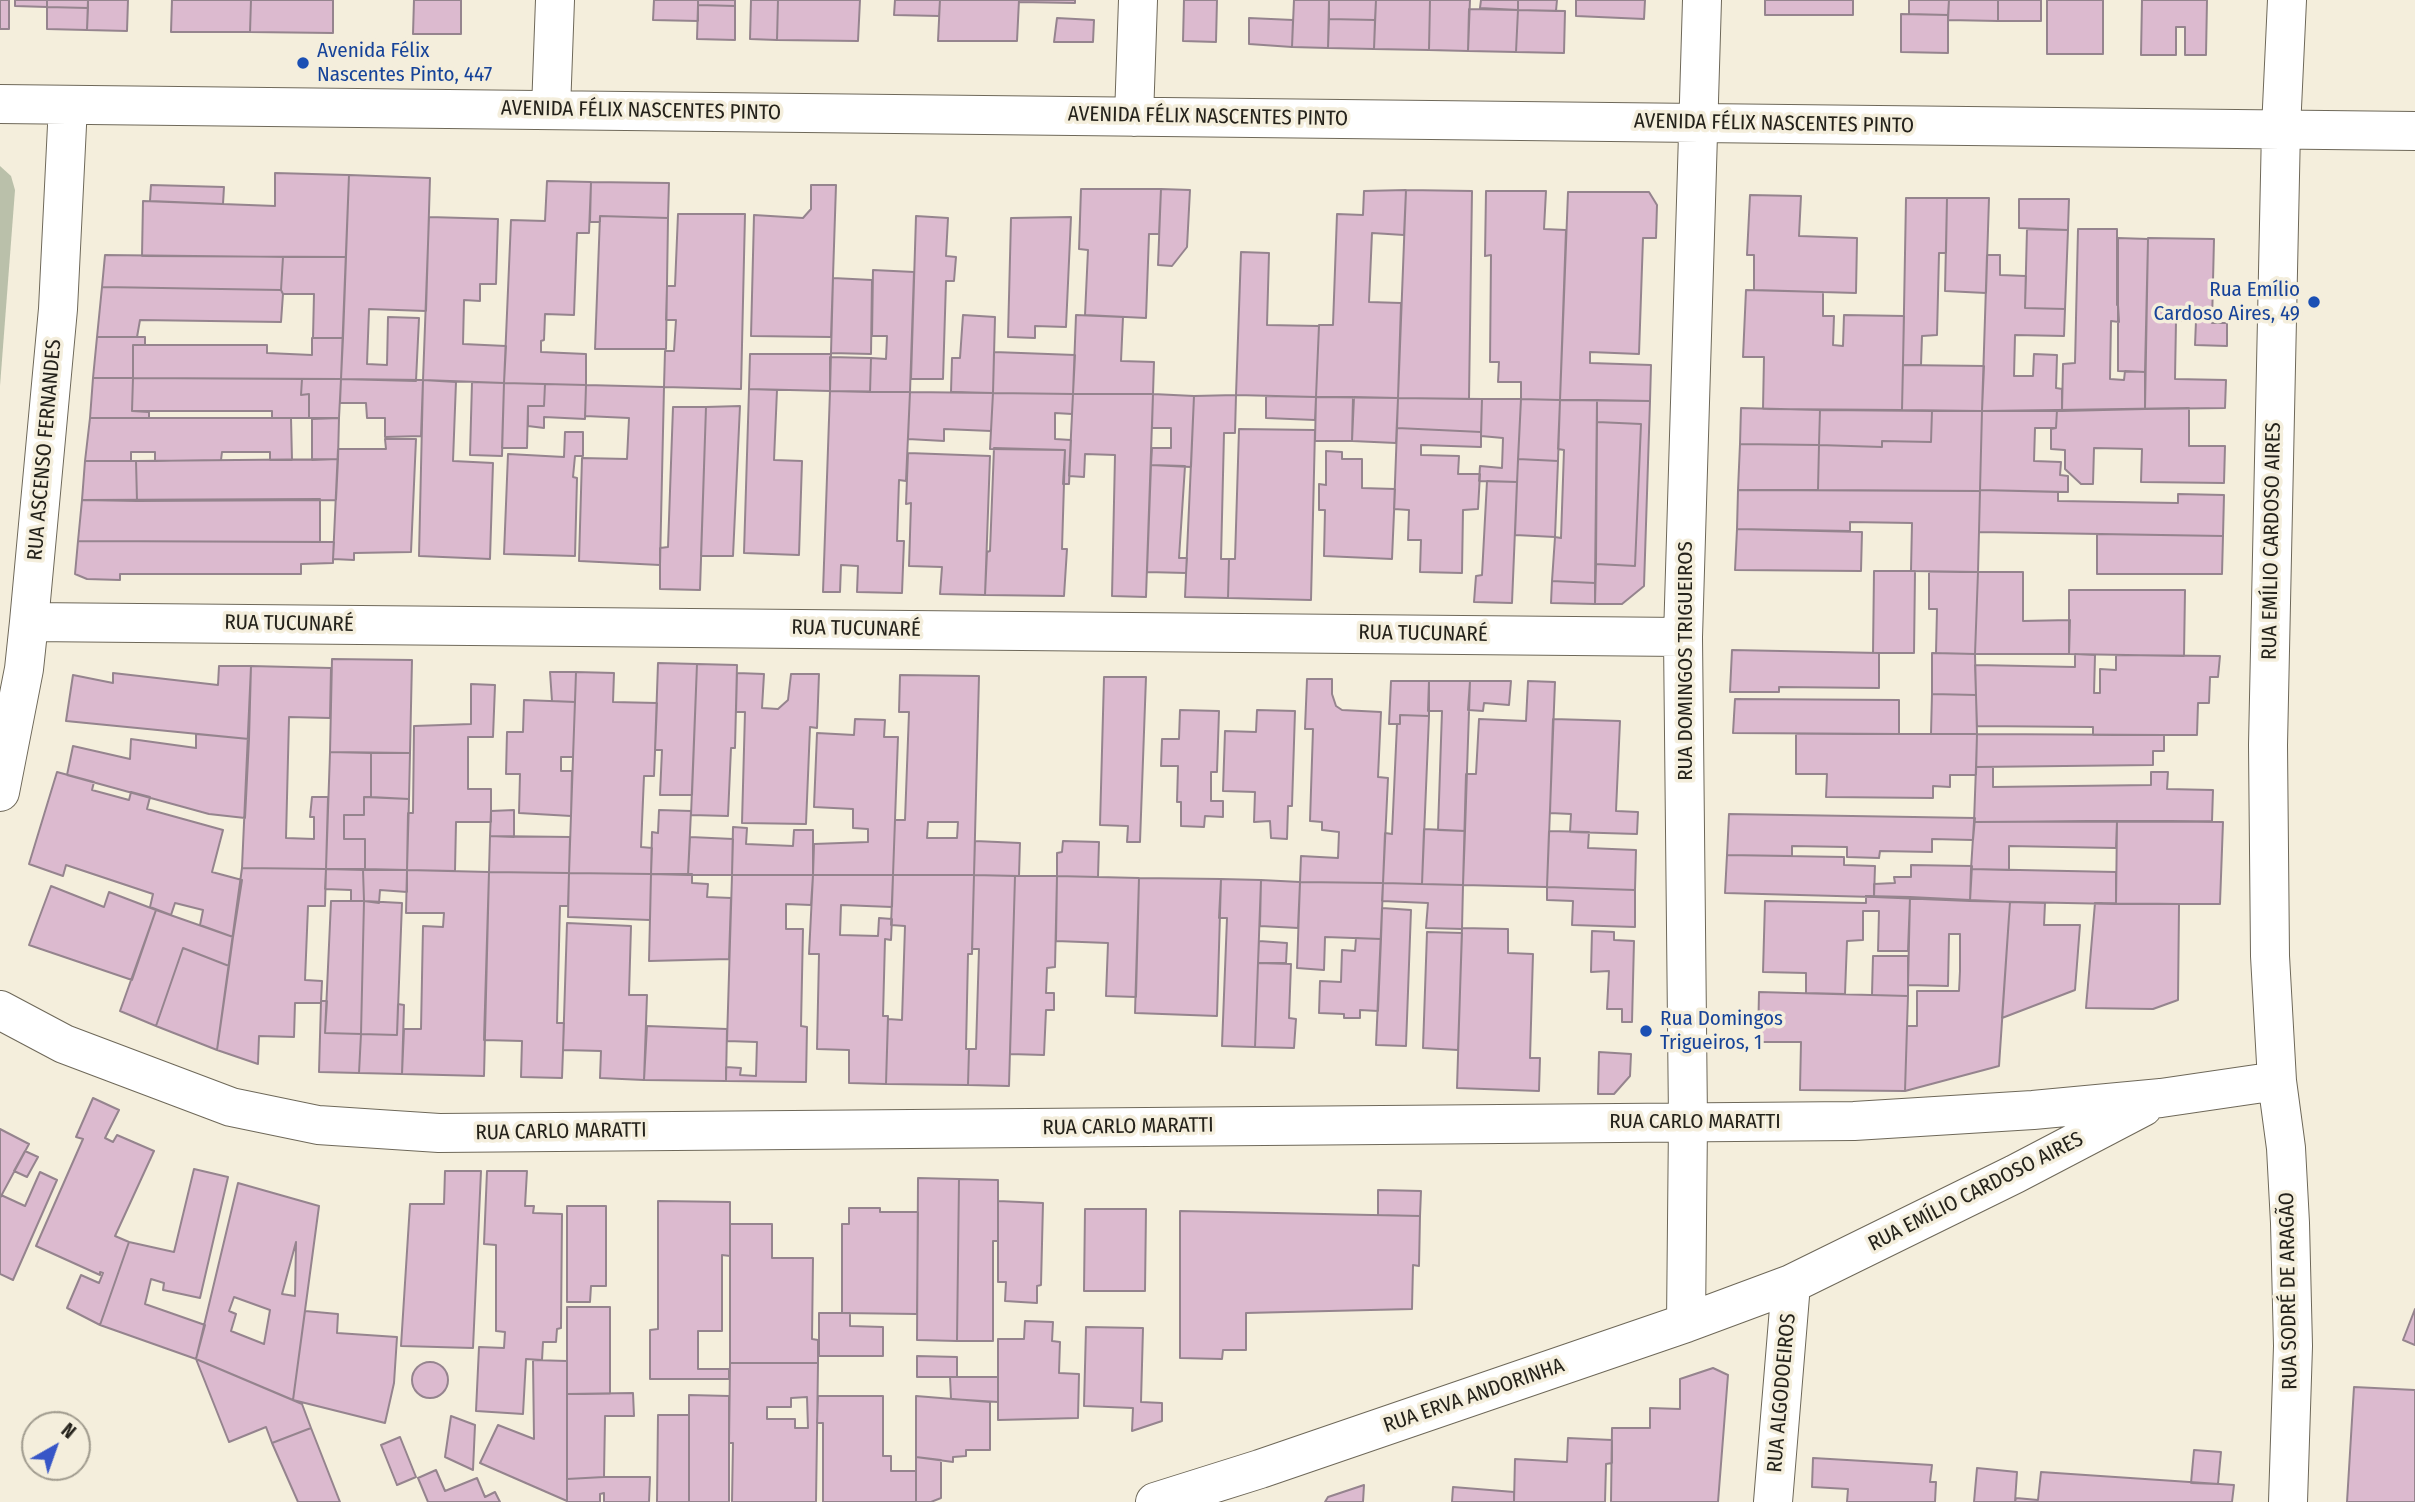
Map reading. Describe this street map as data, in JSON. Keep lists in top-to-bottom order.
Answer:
{
  "streets": {
    "street": [
      "AVENIDA FÉLIX NASCENTES PINTO",
      "RUA ASCENSO FERNANDES",
      "RUA EMÍLIO CARDOSO AIRES",
      "RUA TUCUNARÉ",
      "RUA DOMINGOS TRIGUEIROS",
      "RUA CARLO MARATTI",
      "RUA SODRÉ DE ARAGÃO",
      "RUA ALGODOEIROS",
      "RUA ERVA ANDORINHA"
    ]
  },
  "crossings": [
    ["AVENIDA FÉLIX NASCENTES PINTO", "RUA ASCENSO FERNANDES"],
    ["AVENIDA FÉLIX NASCENTES PINTO", "RUA EMÍLIO CARDOSO AIRES"],
    ["AVENIDA FÉLIX NASCENTES PINTO", "RUA DOMINGOS TRIGUEIROS"],
    ["RUA ASCENSO FERNANDES", "RUA TUCUNARÉ"],
    ["RUA EMÍLIO CARDOSO AIRES", "RUA CARLO MARATTI"],
    ["RUA EMÍLIO CARDOSO AIRES", "RUA SODRÉ DE ARAGÃO"],
    ["RUA EMÍLIO CARDOSO AIRES", "RUA ALGODOEIROS"],
    ["RUA EMÍLIO CARDOSO AIRES", "RUA ERVA ANDORINHA"],
    ["RUA TUCUNARÉ", "RUA DOMINGOS TRIGUEIROS"],
    ["RUA DOMINGOS TRIGUEIROS", "RUA CARLO MARATTI"],
    ["RUA DOMINGOS TRIGUEIROS", "RUA ERVA ANDORINHA"],
    ["RUA CARLO MARATTI", "RUA SODRÉ DE ARAGÃO"],
    ["RUA ALGODOEIROS", "RUA ERVA ANDORINHA"]
  ],
  "places": ["Avenida Félix Nascentes Pinto, 447", "Rua Emílio Cardoso Aires, 49", "Rua Domingos Trigueiros, 1"],
  "north": "top right"
}
